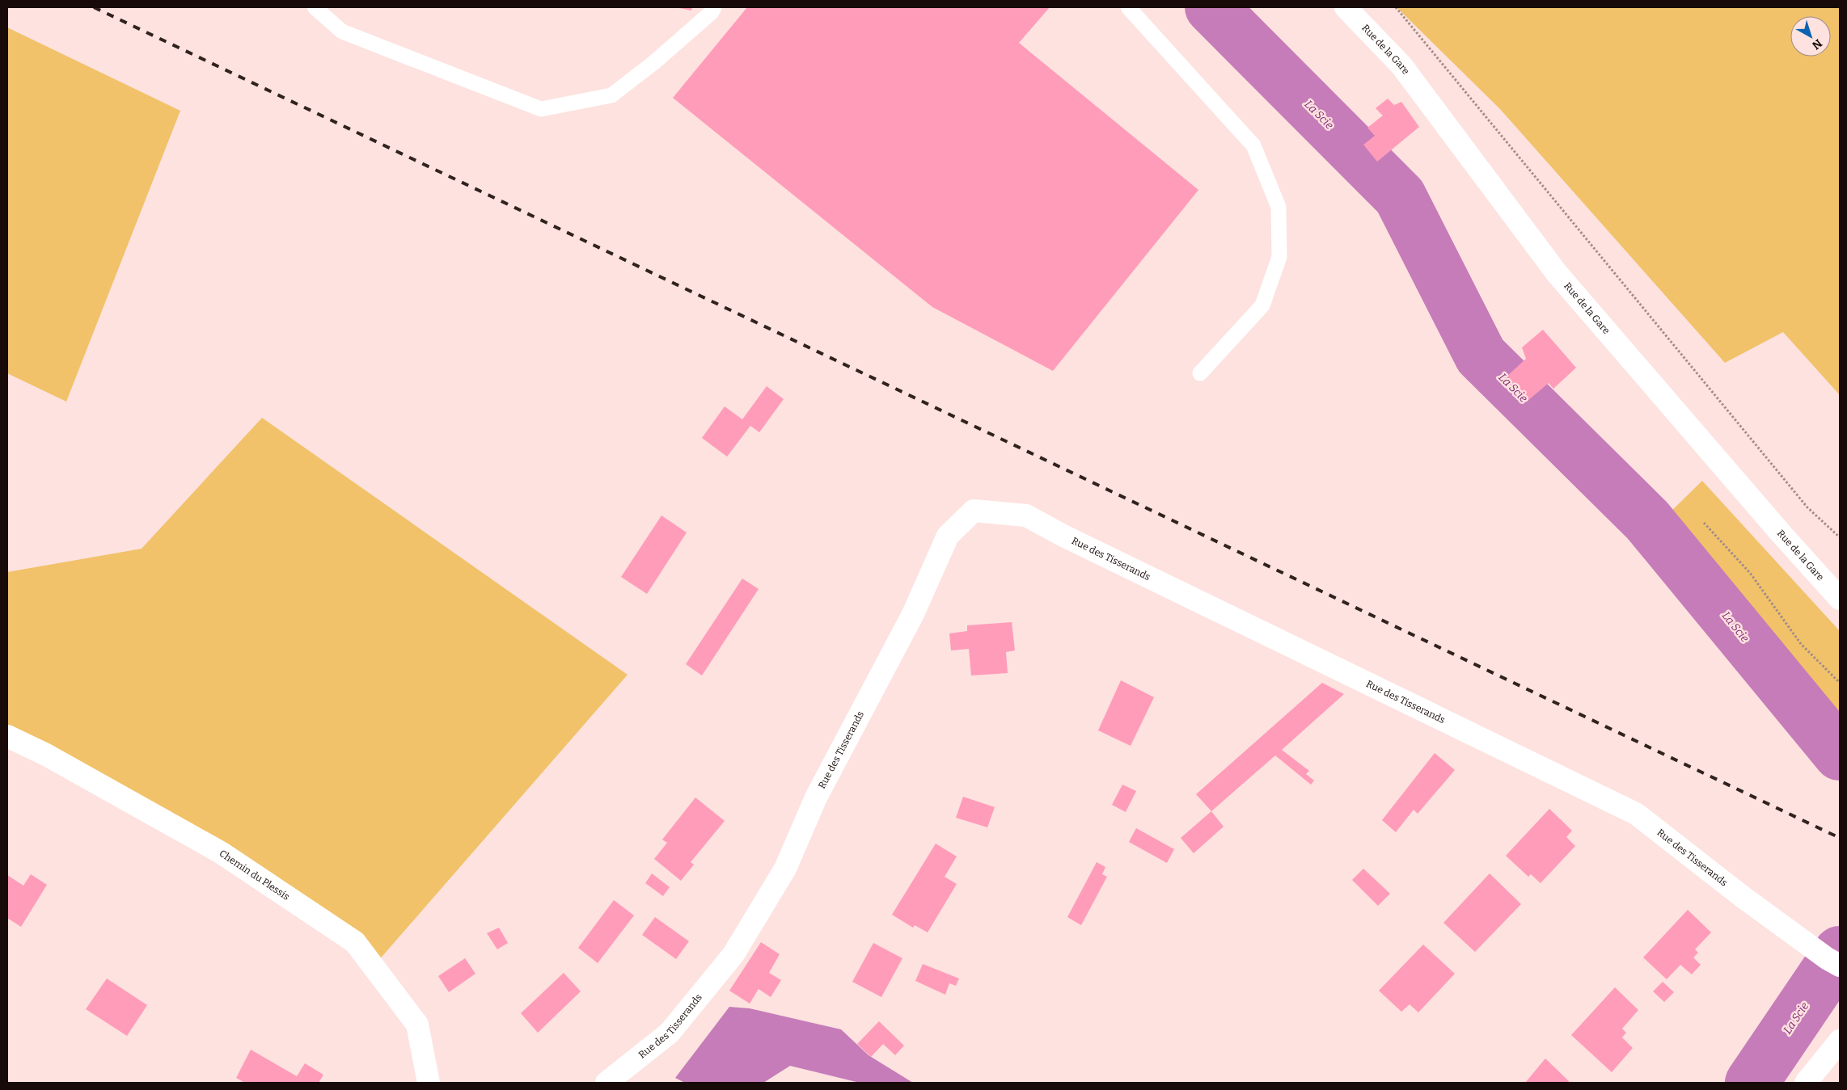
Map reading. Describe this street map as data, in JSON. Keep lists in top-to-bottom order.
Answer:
{
  "streets": {
    "street": ["Rue de la Gare", "Rue des Tisserands", "Chemin du Plessis"]
  },
  "water": ["La Scie"],
  "north": "bottom right"
}
